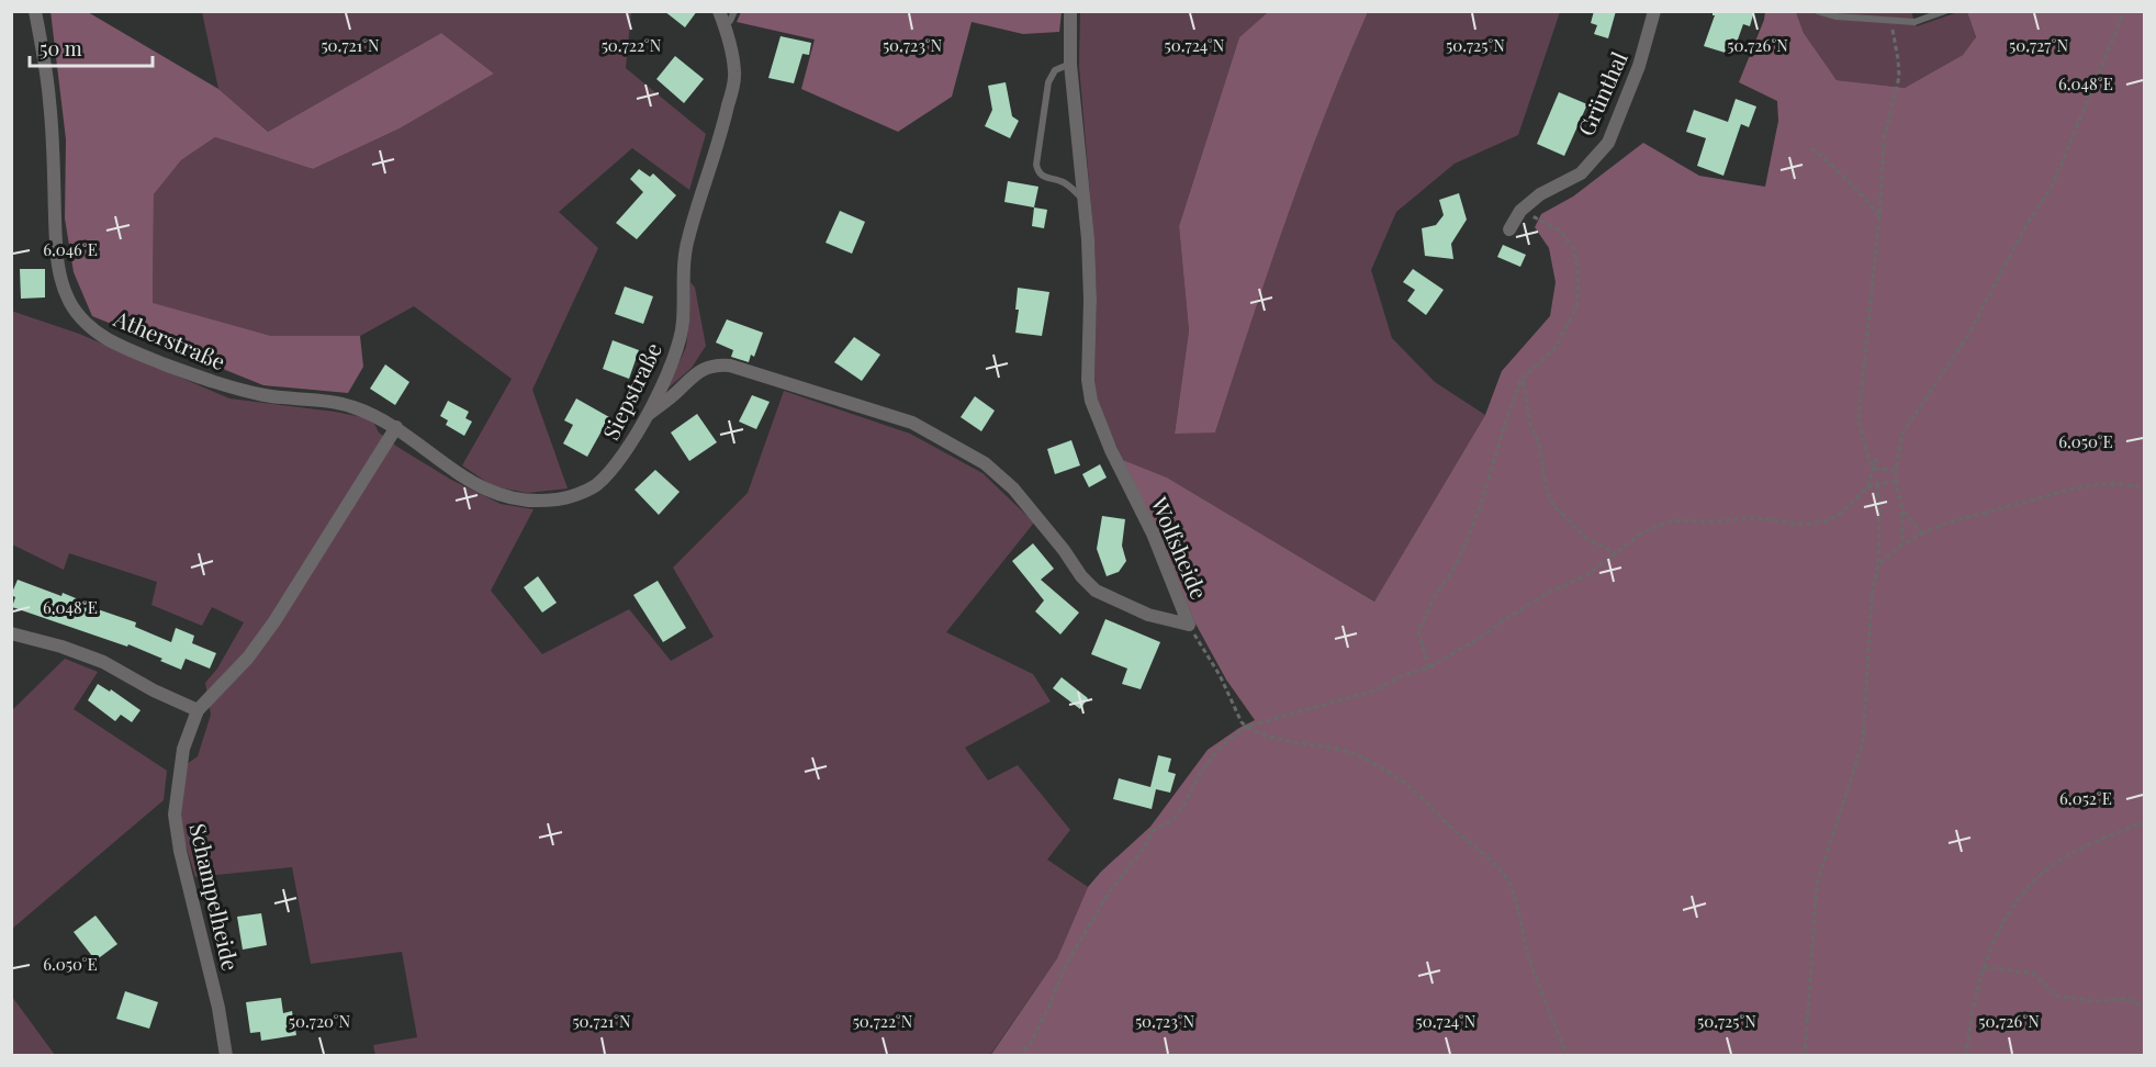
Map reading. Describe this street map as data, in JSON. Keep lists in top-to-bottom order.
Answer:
{
  "streets": {
    "street": [
      "Grünthal",
      "Atherstraße",
      "Siepstraße",
      "Wolfsheide",
      "Schampelheide"
    ]
  },
  "crossings": [
    ["Atherstraße", "Siepstraße"],
    ["Atherstraße", "Schampelheide"],
    ["Siepstraße", "Wolfsheide"],
    ["Siepstraße", "Schampelheide"]
  ],
  "scale_bar": "50 m",
  "coordinates": [
    "50.721°N",
    "50.722°N",
    "50.723°N",
    "50.724°N",
    "50.725°N",
    "50.727°N",
    "50.726°N",
    "6.048°E",
    "6.046°E",
    "6.050°E",
    "6.052°E",
    "50.720°N"
  ]
}
